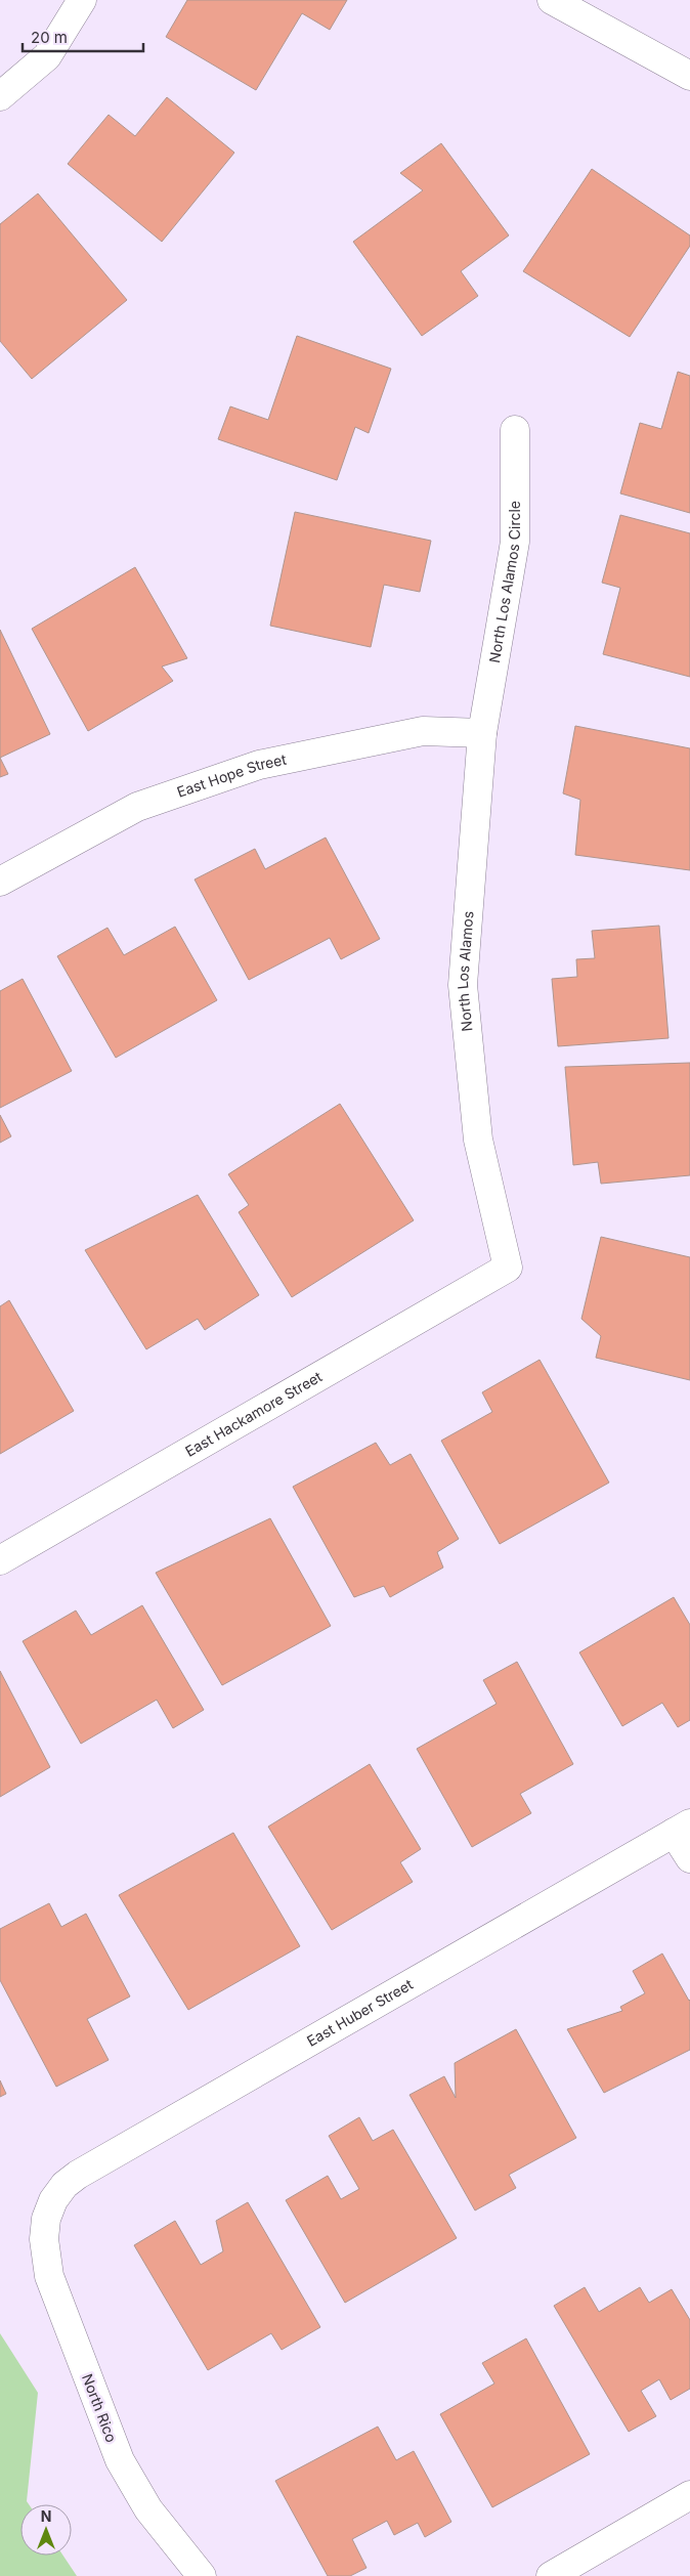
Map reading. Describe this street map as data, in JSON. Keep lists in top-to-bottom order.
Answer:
{
  "streets": {
    "street": [
      "North Los Alamos Circle",
      "East Hope Street",
      "North Los Alamos",
      "East Hackamore Street",
      "East Huber Street",
      "North Rico"
    ]
  },
  "crossings": [
    ["North Los Alamos Circle", "East Hope Street"],
    ["North Los Alamos Circle", "North Los Alamos"],
    ["East Hope Street", "North Los Alamos"],
    ["North Los Alamos", "East Hackamore Street"],
    ["East Huber Street", "North Rico"]
  ],
  "scale_bar": "20 m",
  "north": "top"
}
